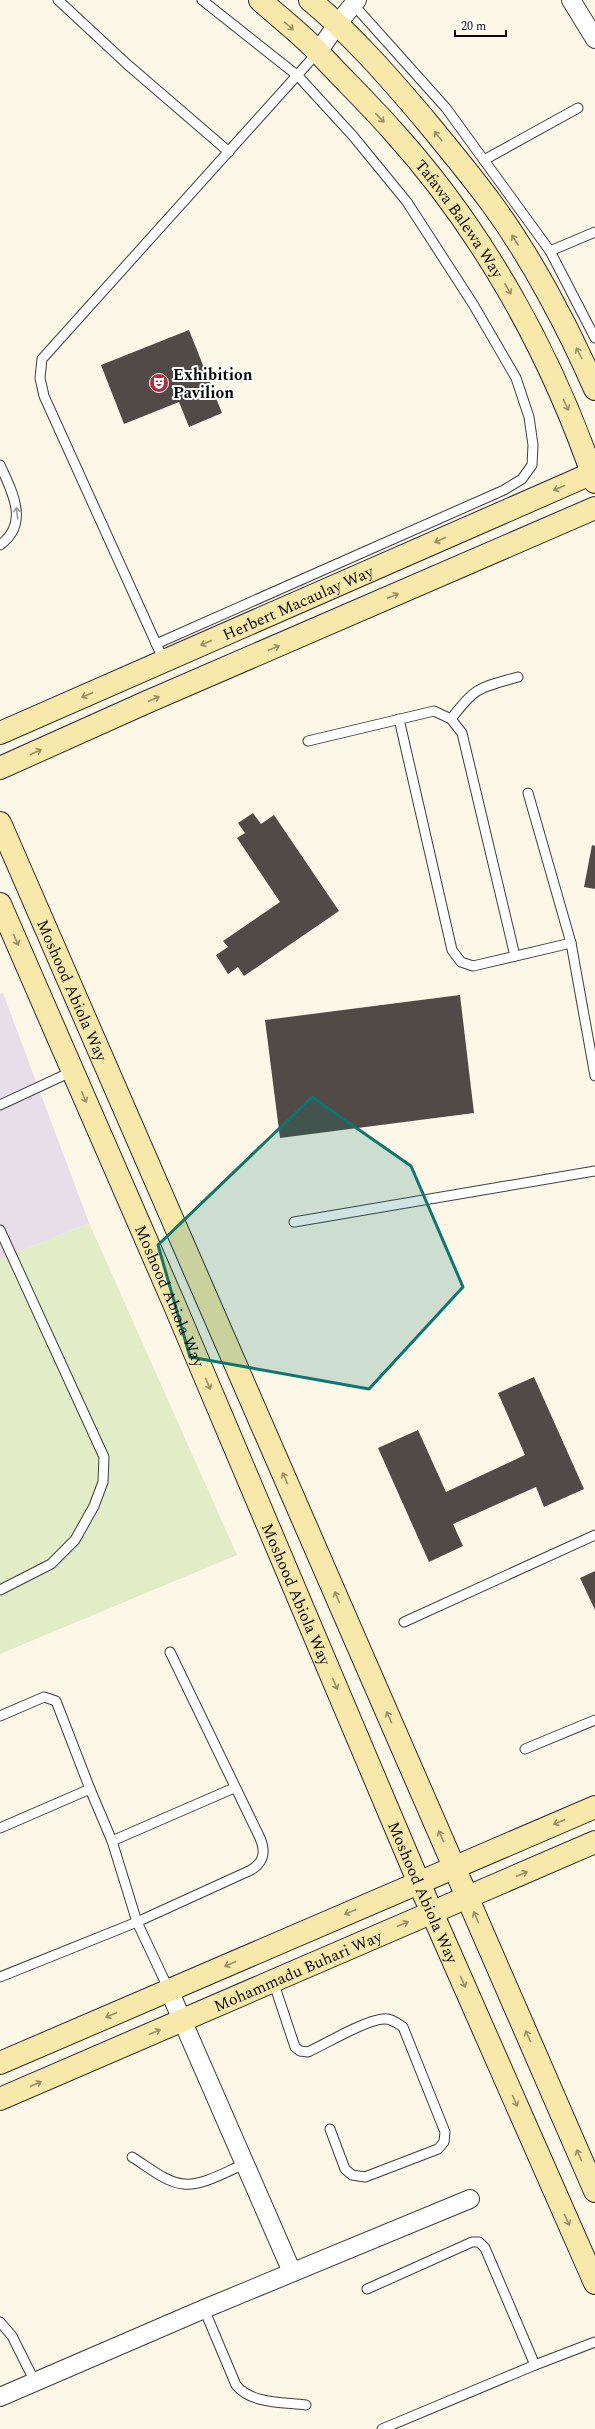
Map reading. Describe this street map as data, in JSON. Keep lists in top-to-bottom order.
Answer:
{
  "streets": {
    "main road": [
      "Tafawa Balewa Way",
      "Herbert Macaulay Way",
      "Moshood Abiola Way",
      "Mohammadu Buhari Way"
    ]
  },
  "crossings": [
    ["Tafawa Balewa Way", "Herbert Macaulay Way"],
    ["Moshood Abiola Way", "Mohammadu Buhari Way"]
  ],
  "places": {
    "theatre": ["Exhibition Pavilion"]
  },
  "scale_bar": "20 m"
}
